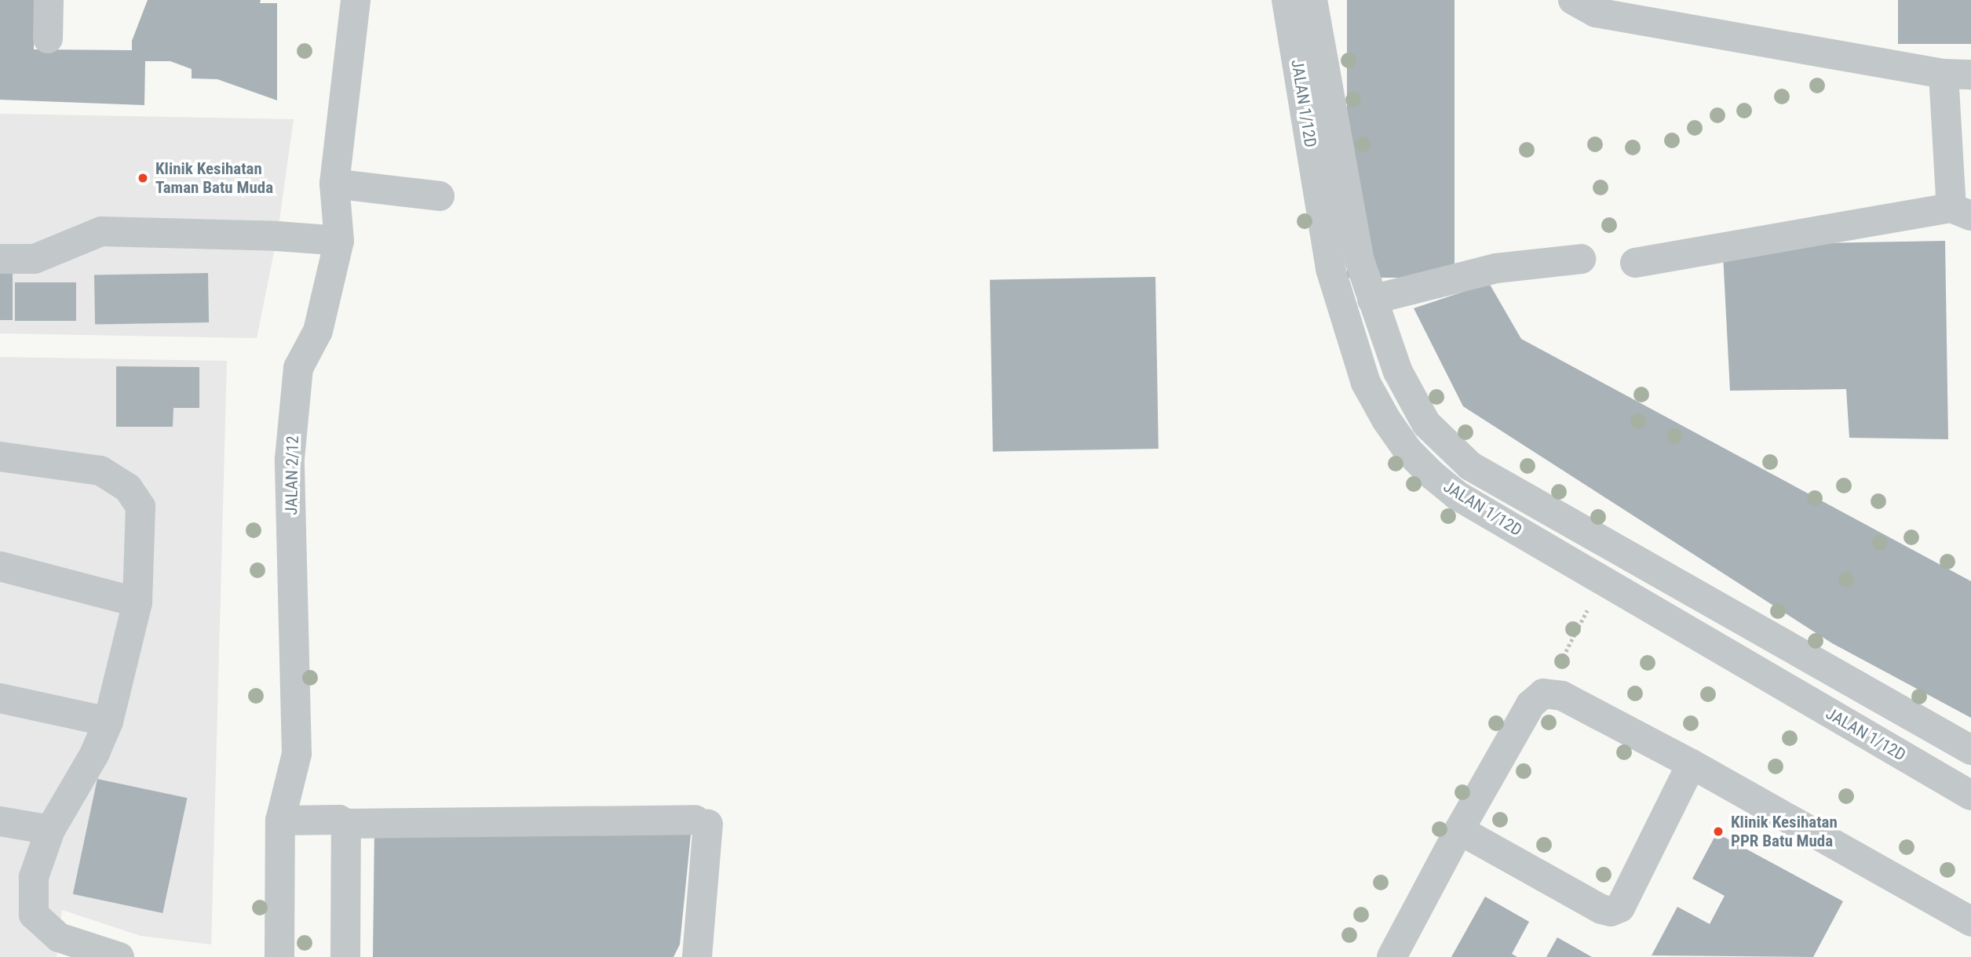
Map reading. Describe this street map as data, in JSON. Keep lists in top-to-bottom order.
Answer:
{
  "streets": {
    "street": ["JALAN 1/12D", "JALAN 2/12"]
  },
  "places": ["Klinik Kesihatan Taman Batu Muda", "Klinik Kesihatan PPR Batu Muda"]
}
